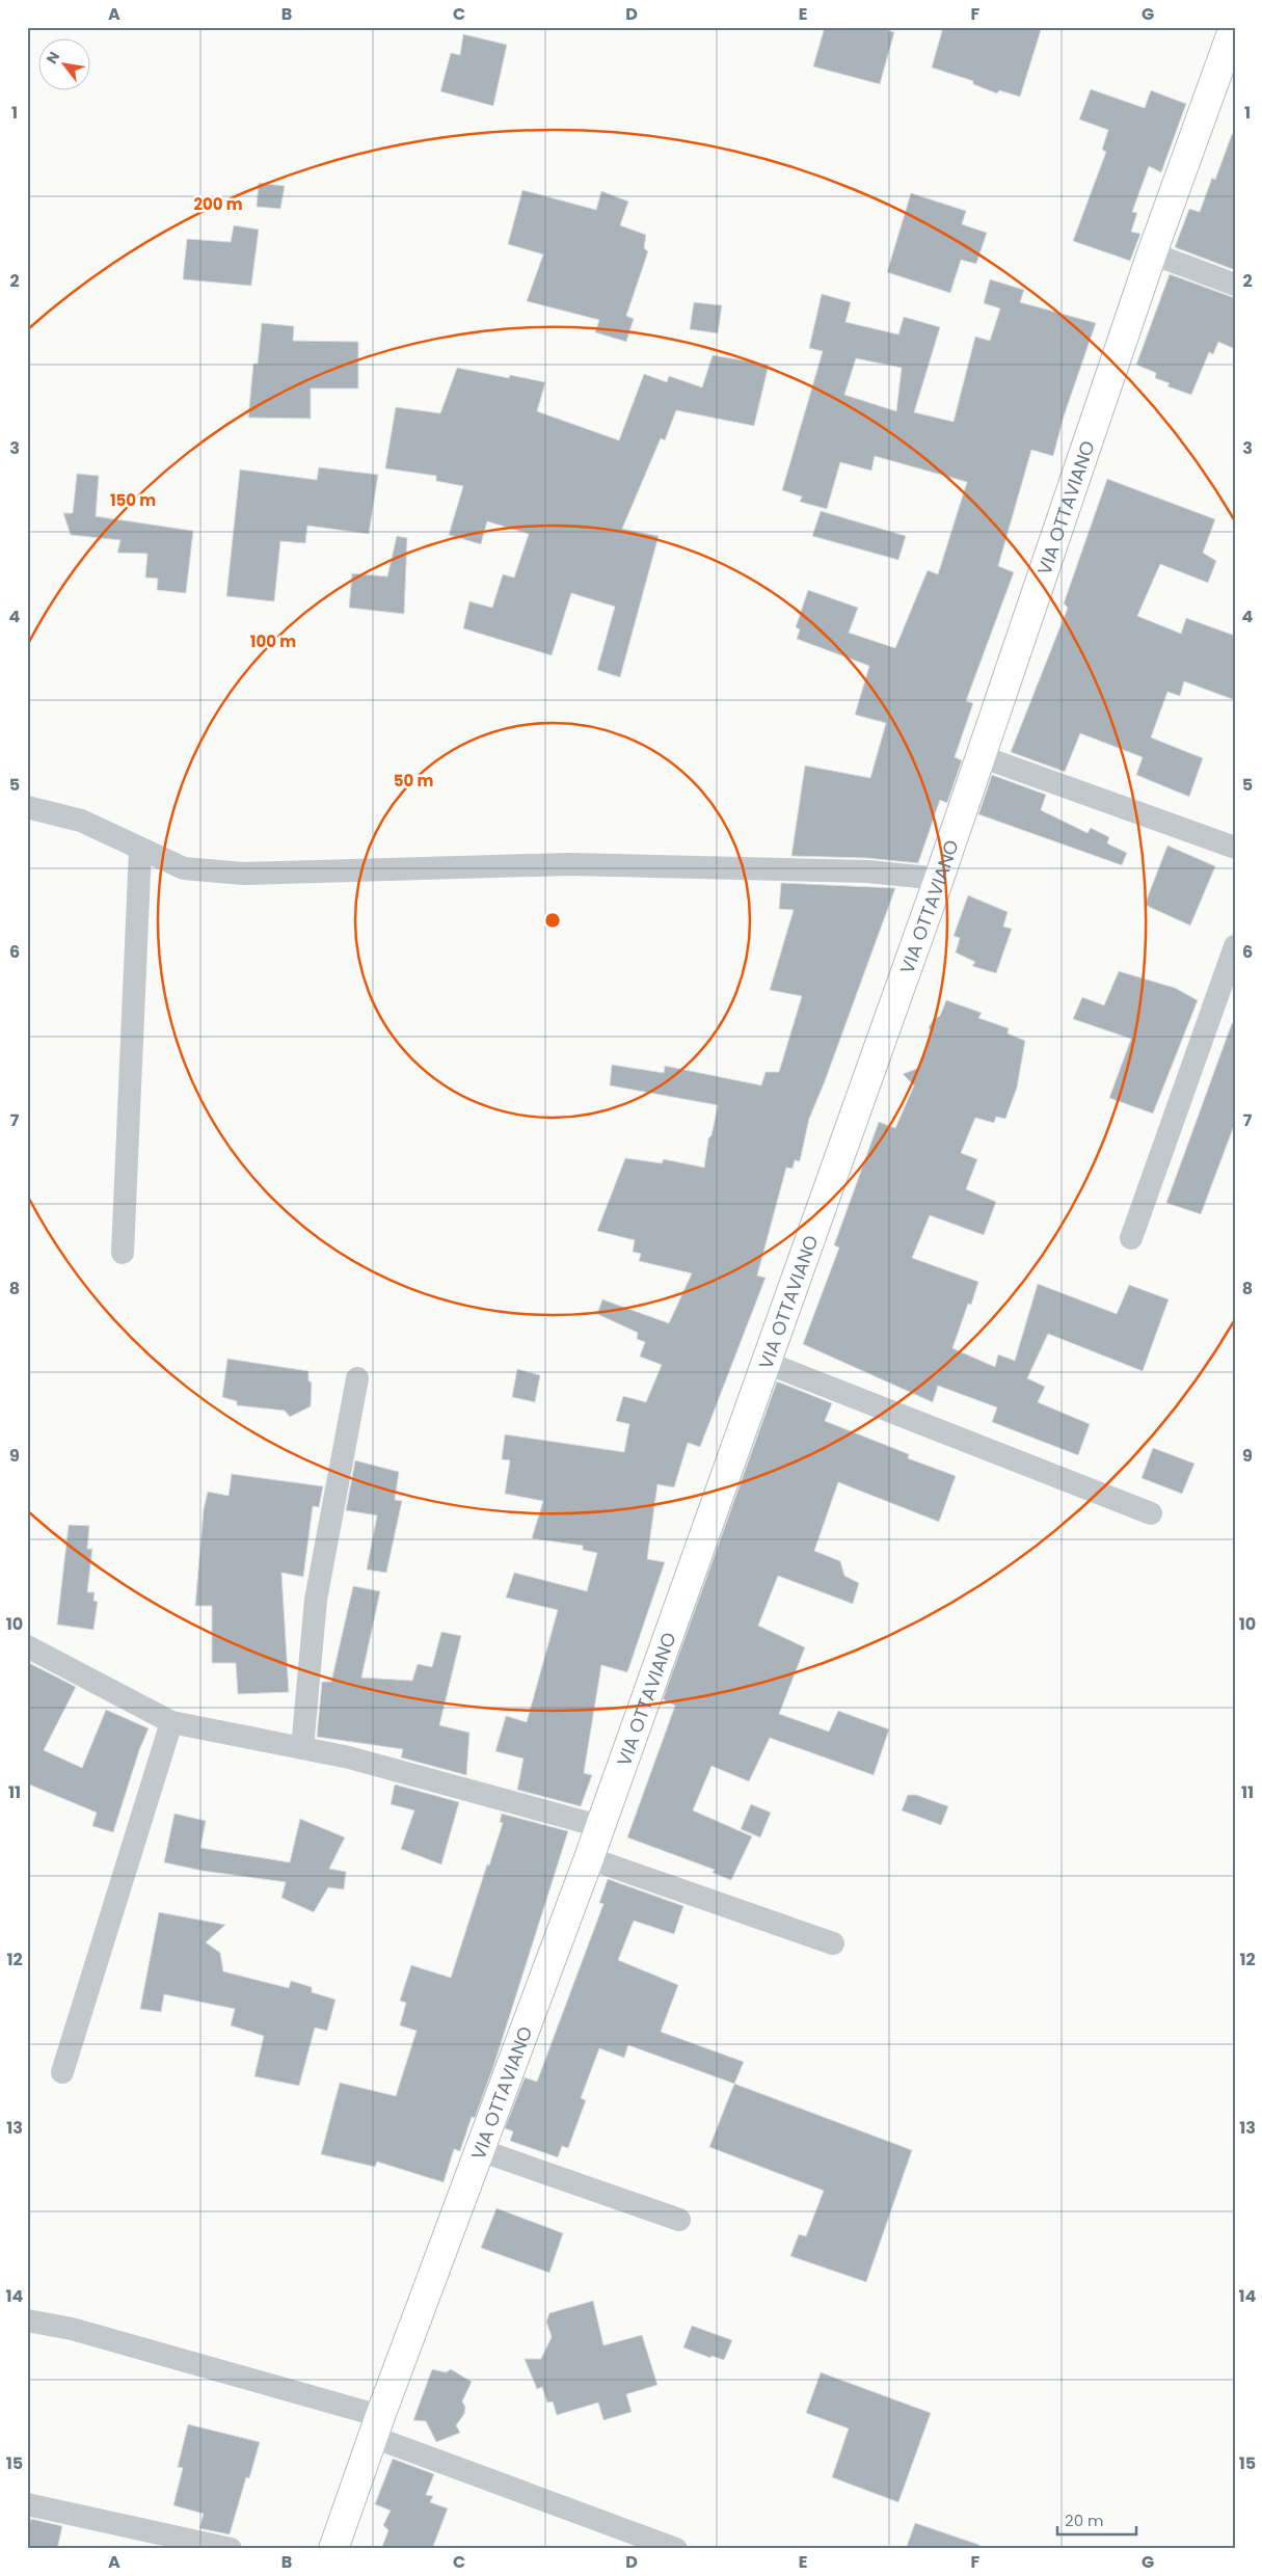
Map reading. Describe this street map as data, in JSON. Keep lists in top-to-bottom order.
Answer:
{
  "streets": {
    "main road": ["VIA OTTAVIANO"]
  },
  "scale_bar": "20 m",
  "north": "top left",
  "grid": {
    "columns": [
      "A",
      "B",
      "C",
      "D",
      "E",
      "F",
      "G"
    ],
    "rows": [
      "1",
      "2",
      "3",
      "4",
      "5",
      "6",
      "7",
      "8",
      "9",
      "10",
      "11",
      "12",
      "13",
      "14",
      "15"
    ]
  },
  "rings": [
    "200 m",
    "150 m",
    "100 m",
    "50 m"
  ]
}
